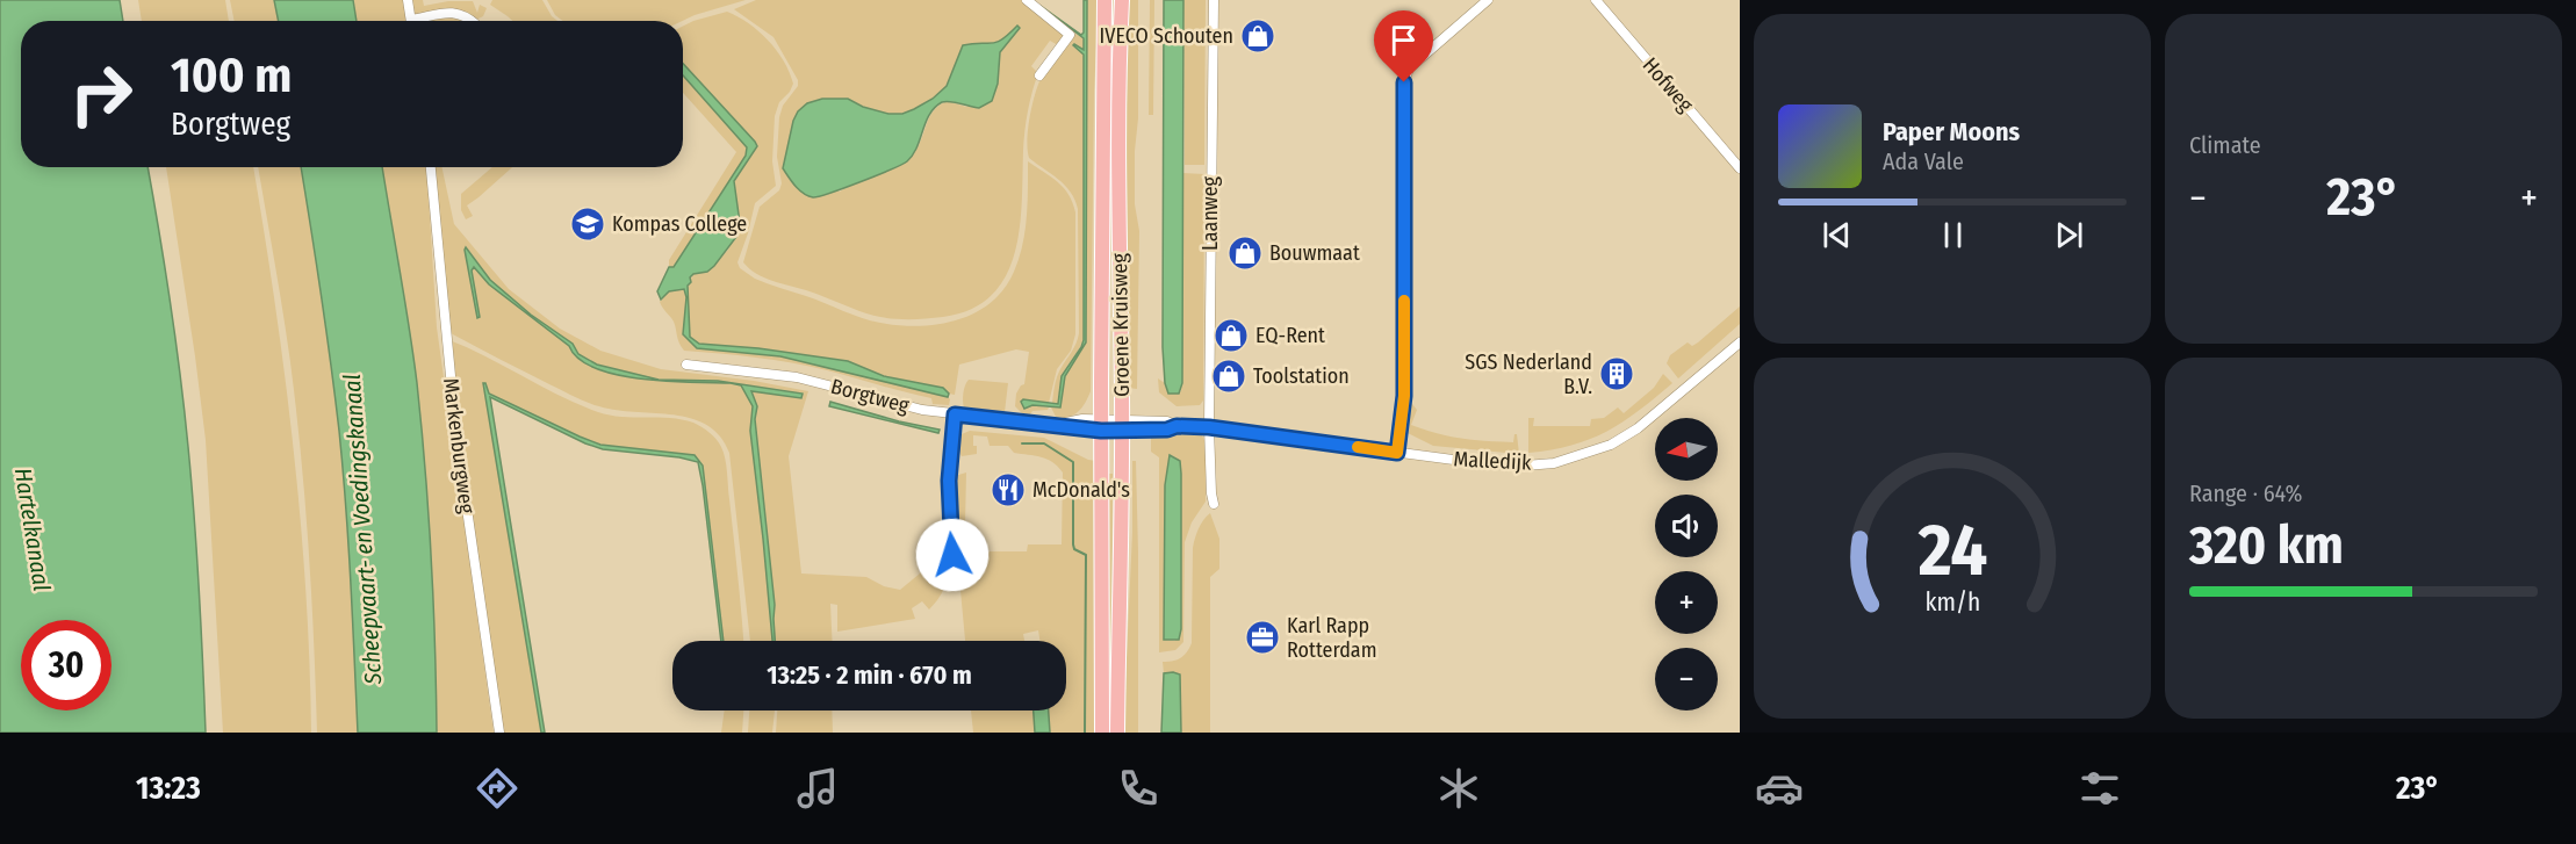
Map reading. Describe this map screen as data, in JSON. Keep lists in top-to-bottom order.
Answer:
{
  "streets": {
    "main road": ["Groene Kruisweg"],
    "street": [
      "Hofweg",
      "Laanweg",
      "Borgtweg",
      "Markenburgweg",
      "Malledijk"
    ]
  },
  "crossings": [
    ["Laanweg", "Malledijk"],
    ["Groene Kruisweg", "Borgtweg"],
    ["Groene Kruisweg", "Malledijk"],
    ["Borgtweg", "Malledijk"]
  ],
  "water": ["Hartelkanaal", "Scheepvaart- en Voedingskanaal"],
  "places": {
    "shop": [
      "IVECO Schouten",
      "Bouwmaat",
      "EQ-Rent",
      "Toolstation"
    ],
    "school or university": ["Kompas College"],
    "building": ["SGS Nederland B.V."],
    "restaurant": ["McDonald's"],
    "office": ["Karl Rapp Rotterdam"]
  },
  "north": "left",
  "page": {
    "tile": [
      "Climate",
      ["Range · 64%", "320 km"]
    ],
    "turn": ["100 m", "Borgtweg"],
    "song": ["Paper Moons", "Ada Vale"],
    "heat": ["−", "23°", "+"],
    "map_buttons": ["+", "−"],
    "limit": "30",
    "trip": "13:25 · 2 min · 670 m",
    "tabs": ["13:23", "23°"],
    "gauge": ["24", "km/h"]
  }
}
